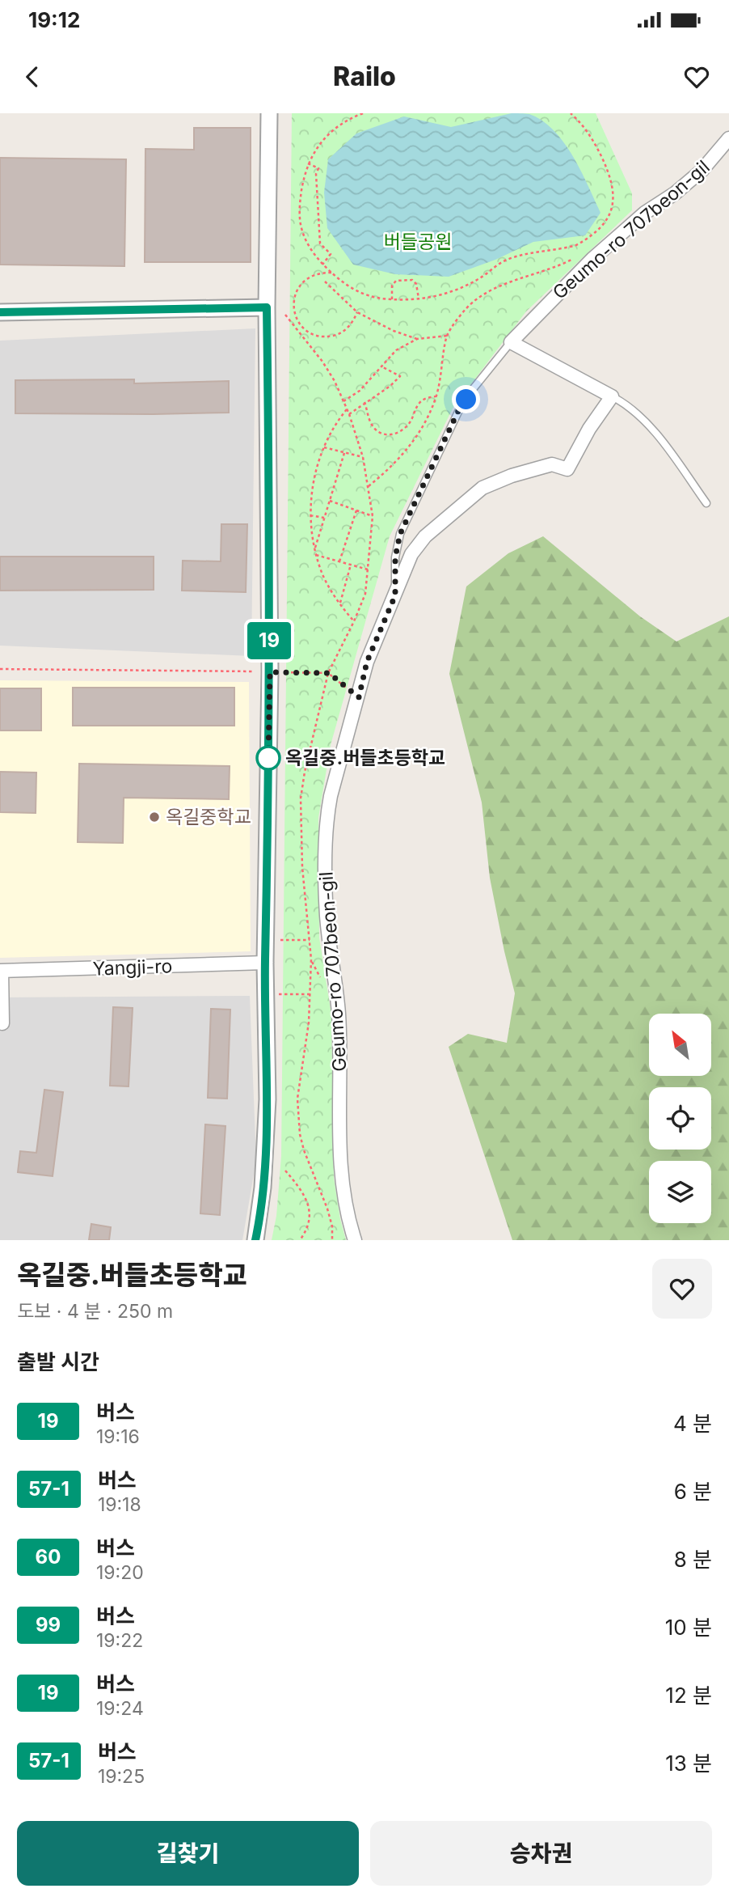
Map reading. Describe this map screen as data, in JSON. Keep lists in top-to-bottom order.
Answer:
{
  "streets": {
    "street": ["Geumo-ro 707beon-gil", "Yangji-ro"]
  },
  "parks": ["버들공원"],
  "places": ["옥길중.버들초등학교", "옥길중학교"],
  "lines": ["bus line 19"],
  "north": "top left",
  "page": {
    "status": "19:12",
    "header": "Railo",
    "on_map": "19",
    "heading": [
      ["옥길중.버들초등학교", "도보 · 4 분 · 250 m"],
      "출발 시간"
    ],
    "list": [
      {
        "mark": "19",
        "name": "버스",
        "note": "19:16",
        "value": "4 분"
      },
      {
        "mark": "57-1",
        "name": "버스",
        "note": "19:18",
        "value": "6 분"
      },
      {
        "mark": "60",
        "name": "버스",
        "note": "19:20",
        "value": "8 분"
      },
      {
        "mark": "99",
        "name": "버스",
        "note": "19:22",
        "value": "10 분"
      },
      {
        "mark": "19",
        "name": "버스",
        "note": "19:24",
        "value": "12 분"
      },
      {
        "mark": "57-1",
        "name": "버스",
        "note": "19:25",
        "value": "13 분"
      }
    ],
    "buttons": ["길찾기", "승차권"]
  }
}
